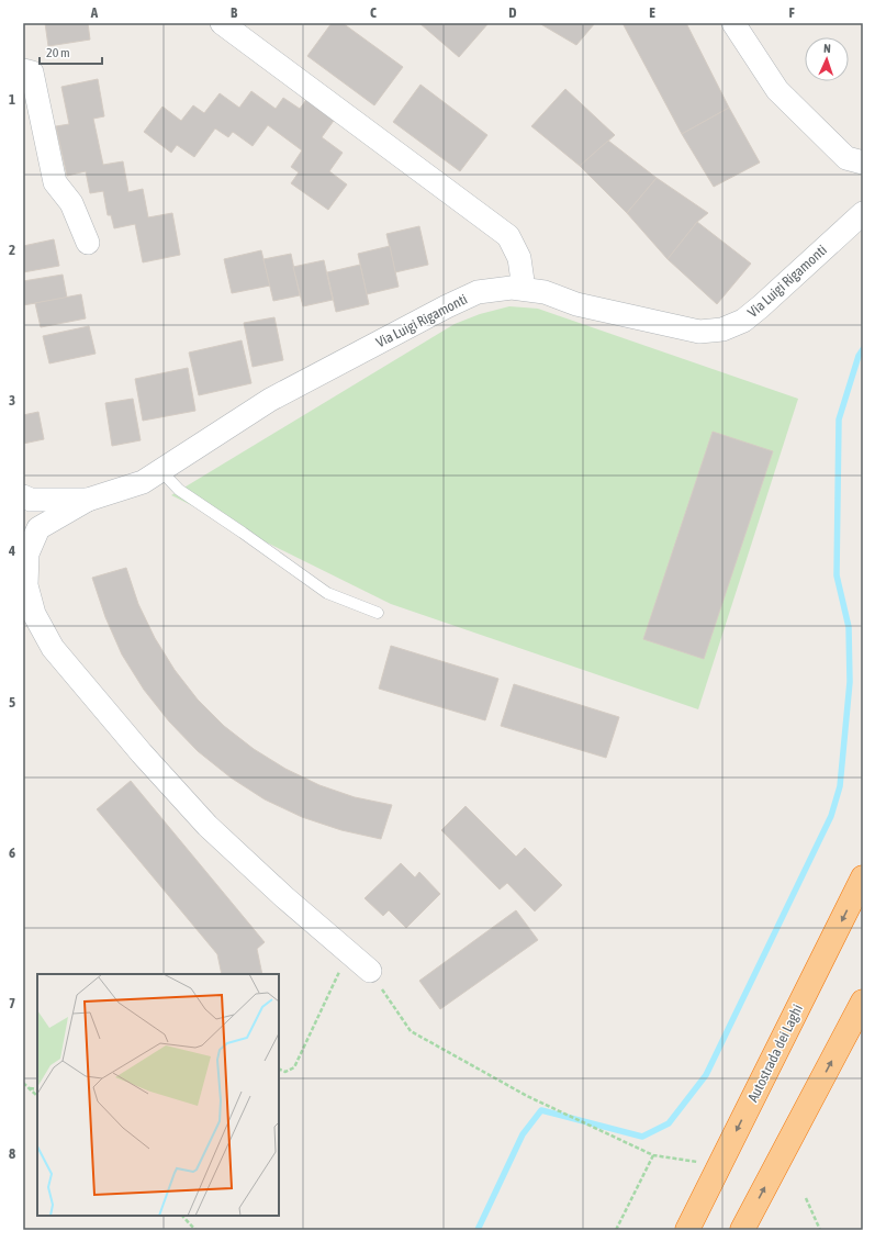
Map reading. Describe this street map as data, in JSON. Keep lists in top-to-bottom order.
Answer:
{
  "streets": {
    "highway": ["Autostrada dei Laghi"],
    "street": ["Via Luigi Rigamonti"]
  },
  "scale_bar": "20 m",
  "north": "top",
  "grid": {
    "columns": [
      "A",
      "B",
      "C",
      "D",
      "E",
      "F"
    ],
    "rows": [
      "1",
      "2",
      "3",
      "4",
      "5",
      "6",
      "7",
      "8"
    ]
  }
}
